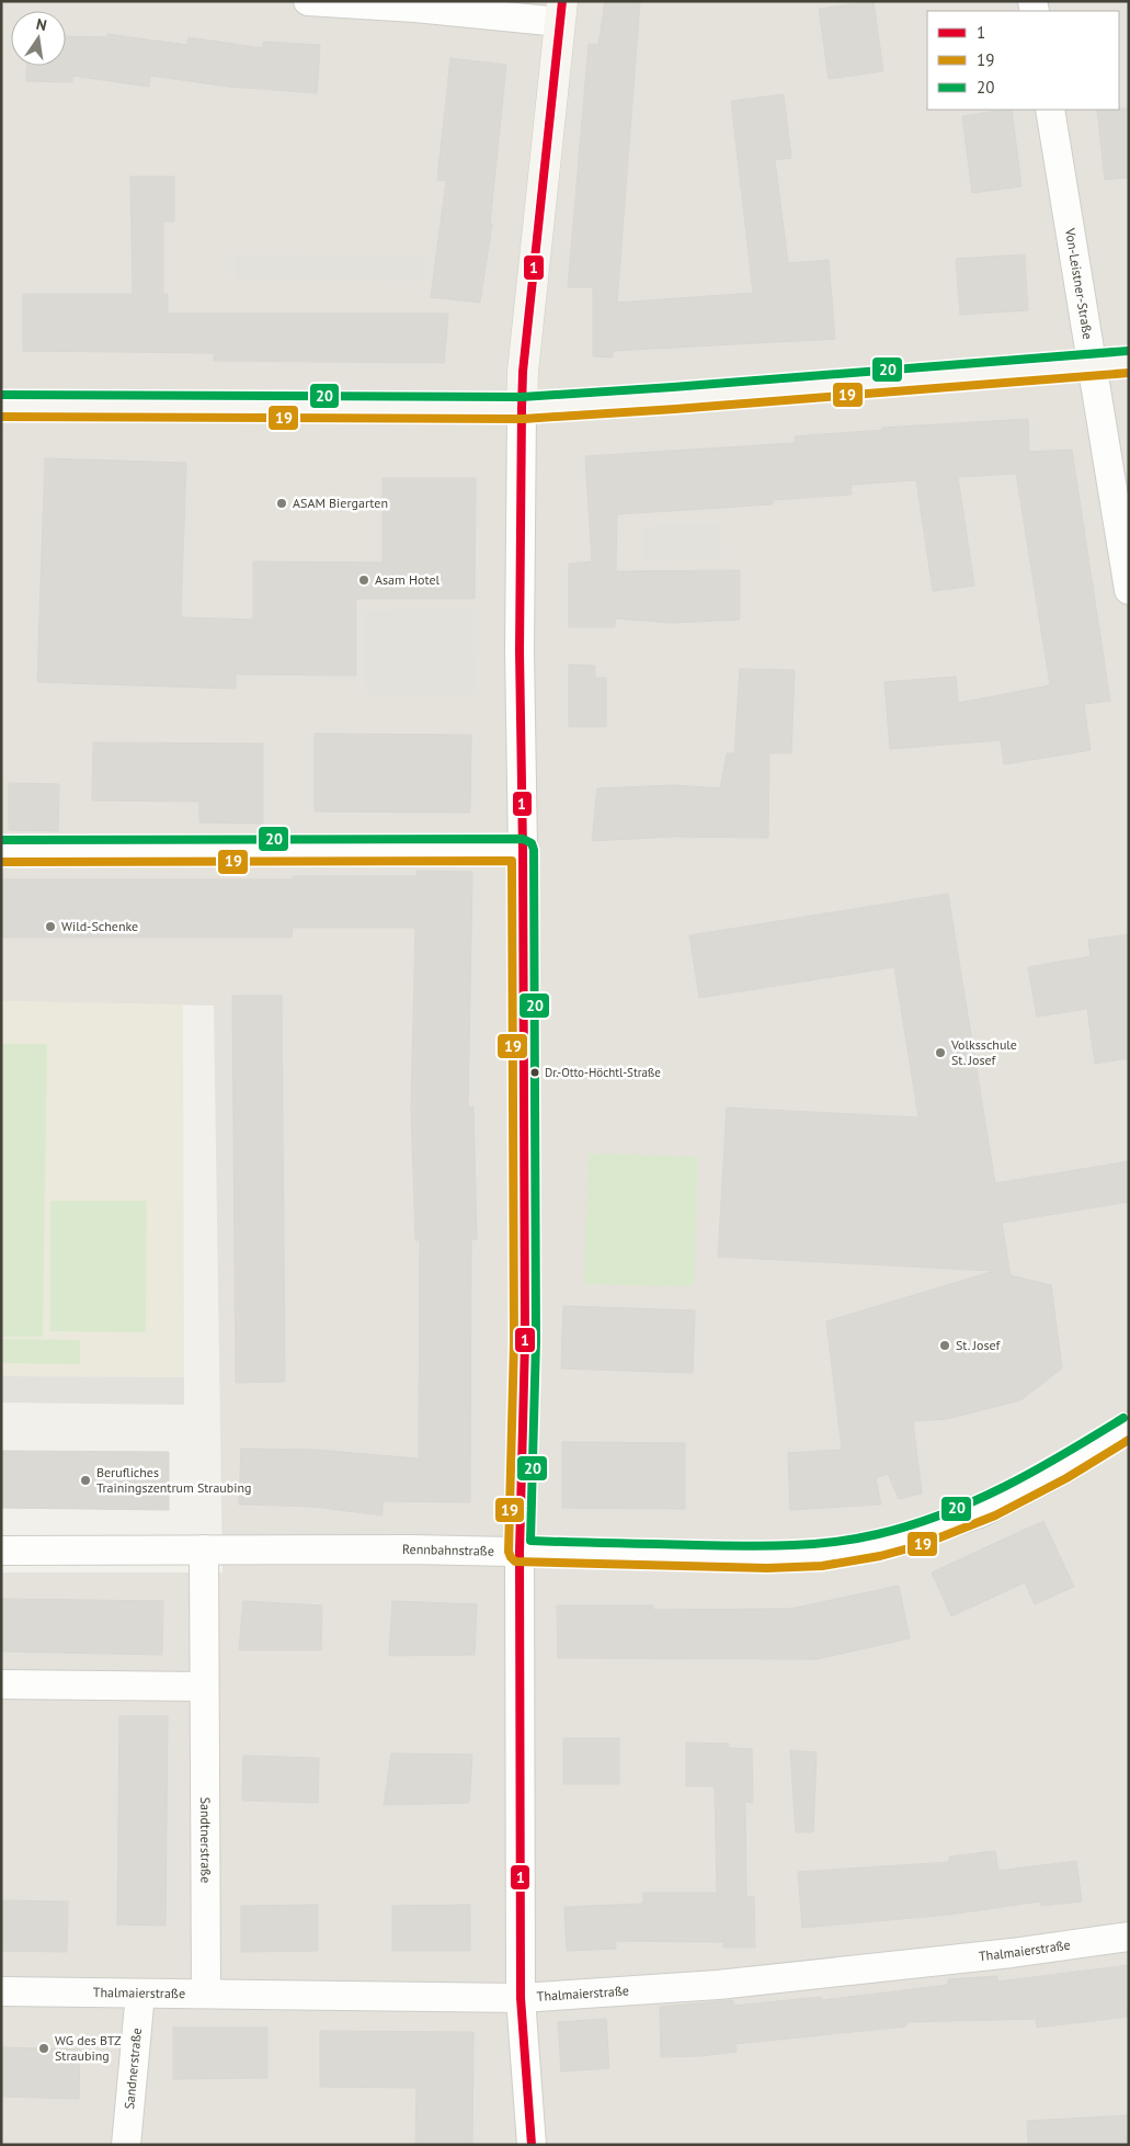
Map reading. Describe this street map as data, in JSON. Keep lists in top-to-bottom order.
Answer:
{
  "streets": {
    "street": [
      "Von-Leistner-Straße",
      "Rennbahnstraße",
      "Sandtnerstraße",
      "Thalmaierstraße",
      "Sandnerstraße"
    ]
  },
  "crossings": [
    ["Rennbahnstraße", "Sandtnerstraße"],
    ["Sandtnerstraße", "Thalmaierstraße"],
    ["Thalmaierstraße", "Sandnerstraße"]
  ],
  "places": [
    "ASAM Biergarten",
    "Asam Hotel",
    "Wild-Schenke",
    "Volksschule St. Josef",
    "Dr.-Otto-Höchtl-Straße",
    "St. Josef",
    "Berufliches Trainingszentrum Straubing",
    "WG des BTZ Straubing"
  ],
  "lines": ["transit line 1", "transit line 20", "transit line 19"],
  "legend": ["1", "19", "20"],
  "north": "top"
}
